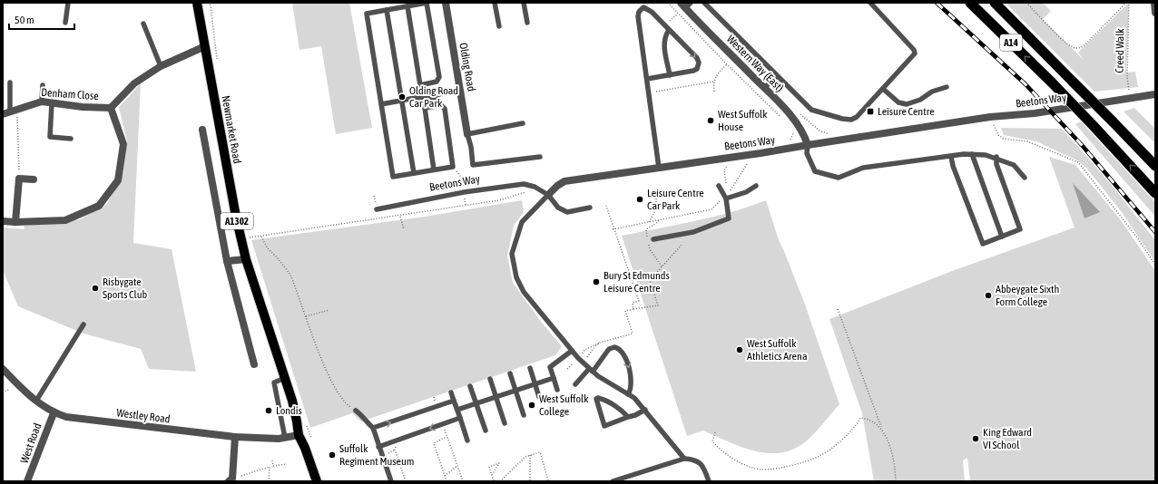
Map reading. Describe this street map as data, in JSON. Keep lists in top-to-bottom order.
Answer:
{
  "streets": {
    "highway": ["A14"],
    "main road": ["Newmarket Road", "A1302"],
    "street": [
      "Western Way (East)",
      "Olding Road",
      "Denham Close",
      "Beetons Way",
      "Westley Road",
      "West Road"
    ],
    "path": ["Creed Walk"]
  },
  "crossings": [
    ["Creed Walk", "Beetons Way"],
    ["Western Way (East)", "Beetons Way"],
    ["Denham Close", "Newmarket Road"],
    ["Newmarket Road", "A1302"],
    ["Newmarket Road", "Westley Road"],
    ["A1302", "Westley Road"],
    ["Westley Road", "West Road"]
  ],
  "places": {
    "other": [
      "Olding Road Car Park",
      "West Suffolk House",
      "Leisure Centre Car Park",
      "Bury St Edmunds Leisure Centre",
      "Risbygate Sports Club",
      "Abbeygate Sixth Form College",
      "West Suffolk Athletics Arena",
      "West Suffolk College",
      "Londis",
      "King Edward VI School",
      "Suffolk Regiment Museum"
    ],
    "transit": ["Leisure Centre"]
  },
  "scale_bar": "50 m"
}
